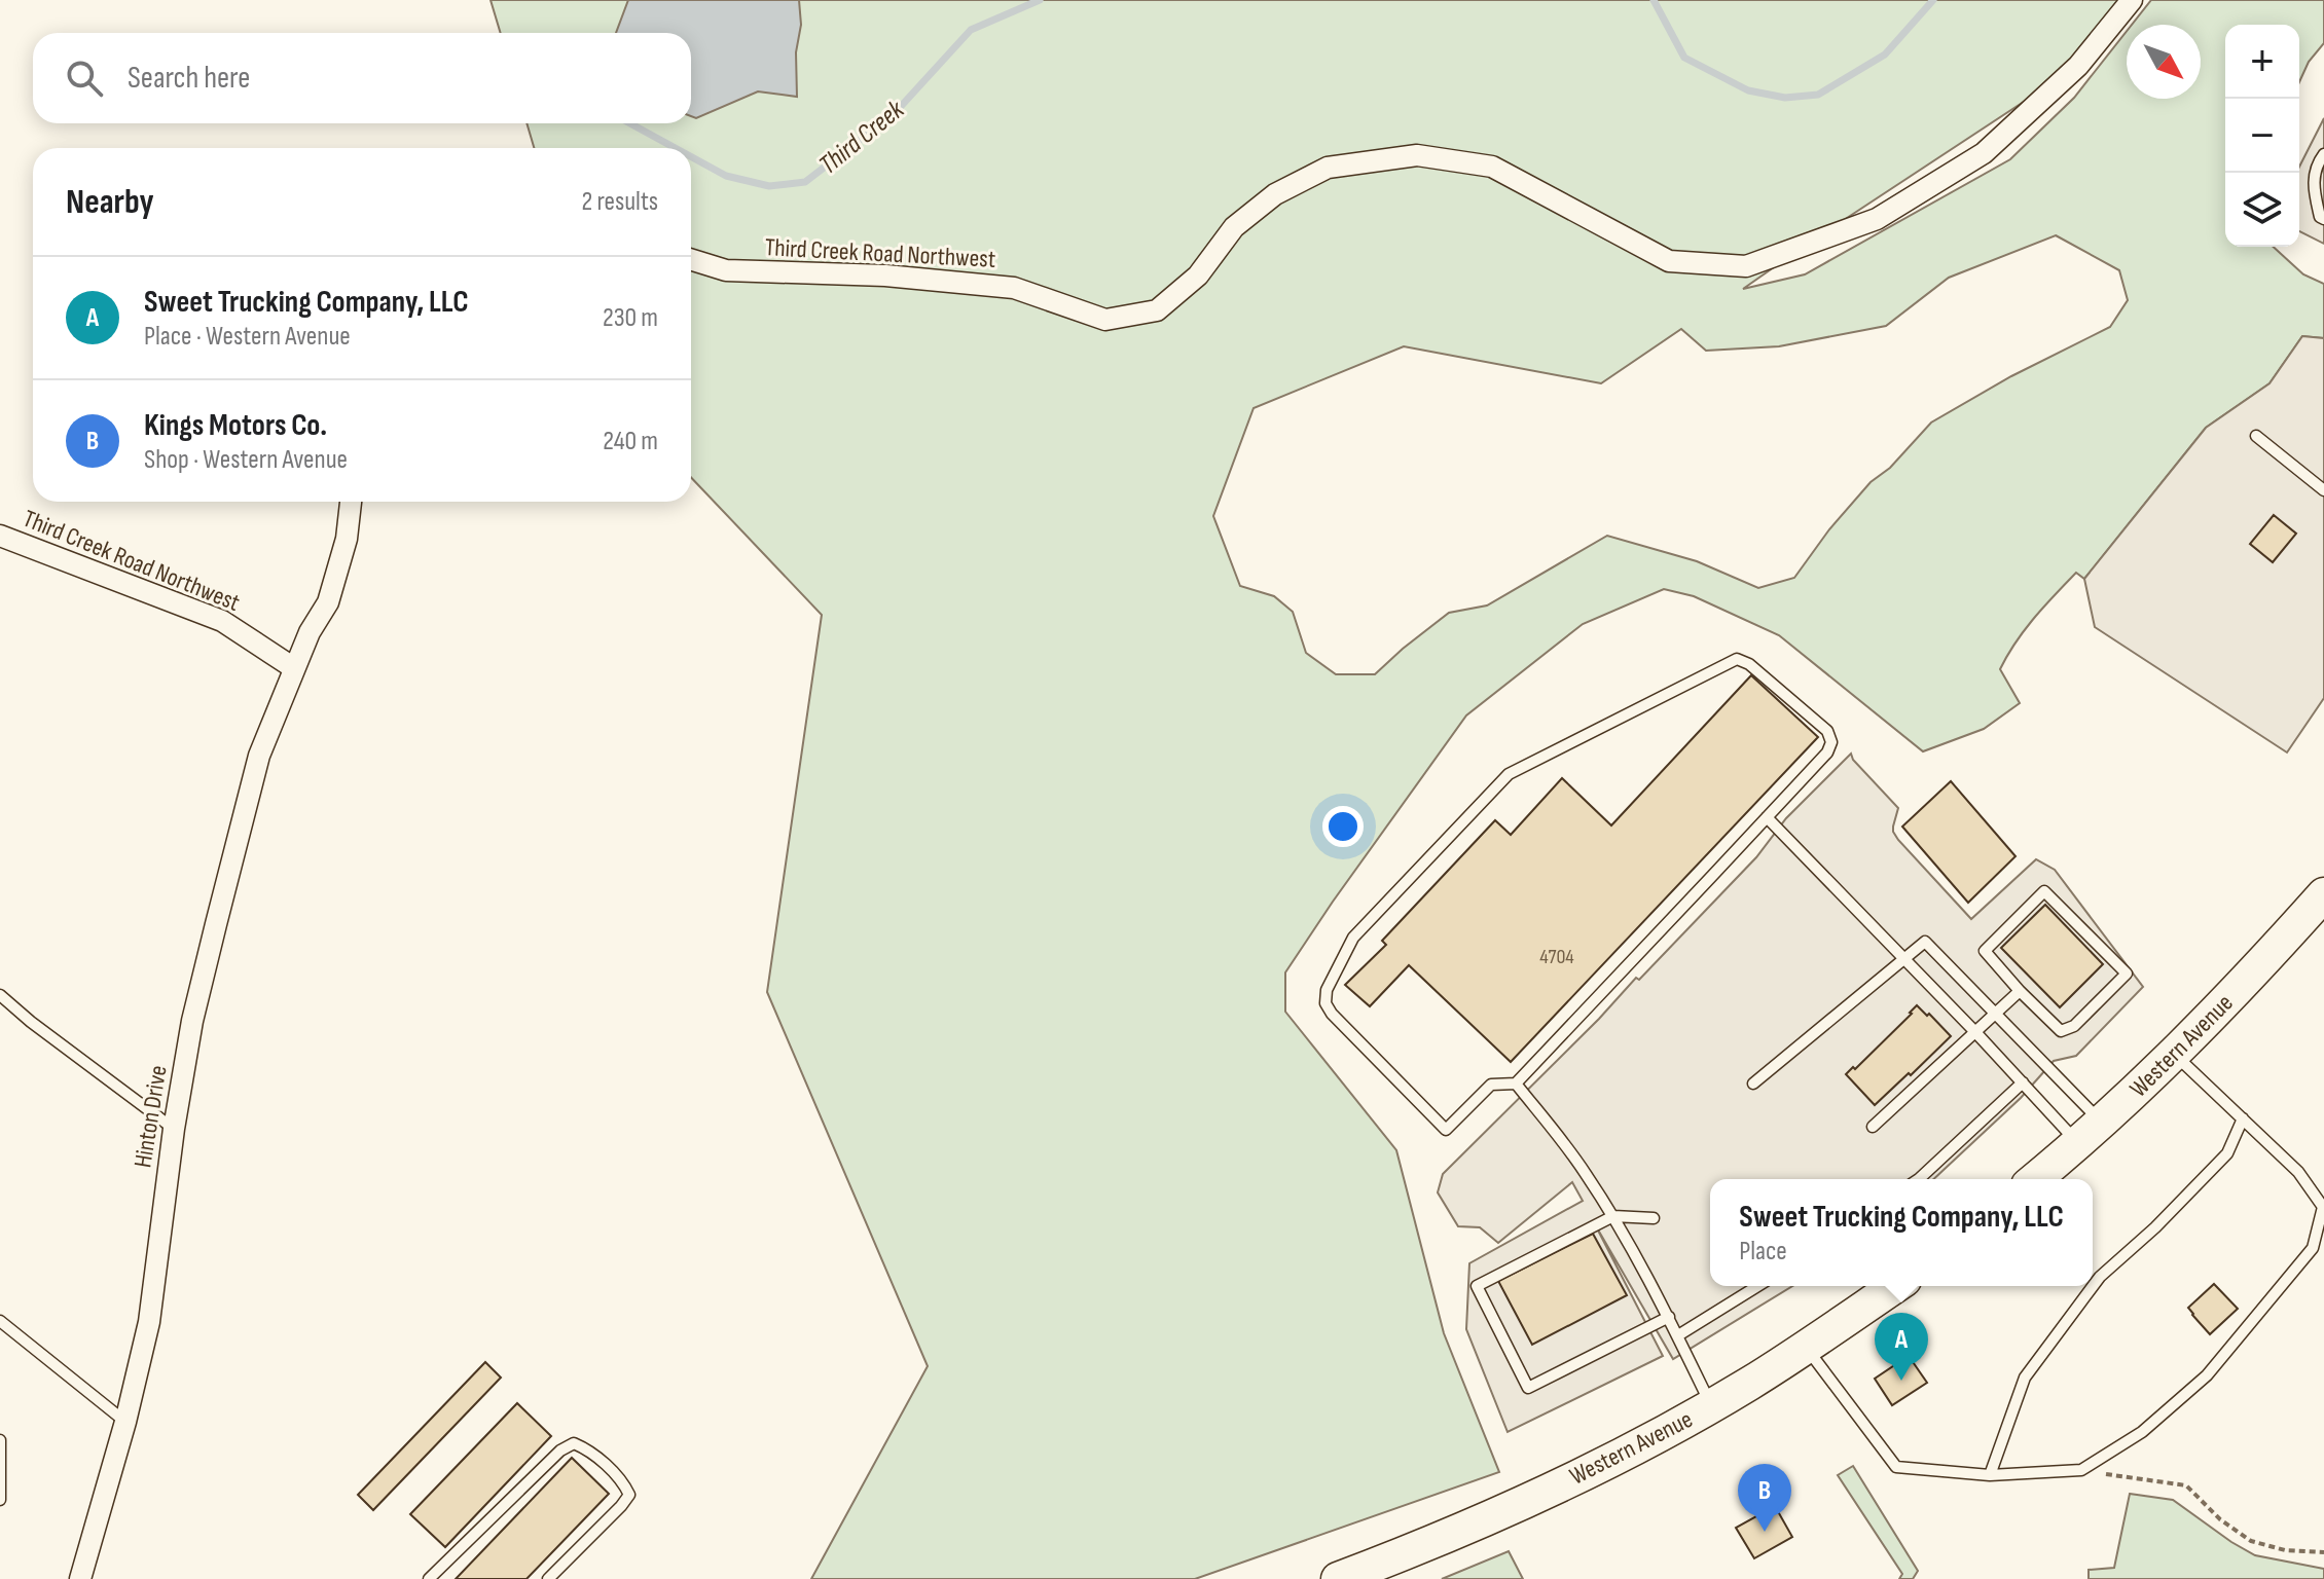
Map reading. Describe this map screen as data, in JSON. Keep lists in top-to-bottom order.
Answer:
{
  "streets": {
    "main road": ["Western Avenue"],
    "street": ["Third Creek Road Northwest", "Hinton Drive"]
  },
  "crossings": [
    ["Third Creek Road Northwest", "Hinton Drive"]
  ],
  "water": ["Third Creek"],
  "house_numbers": ["4704"],
  "north": "bottom right",
  "page": {
    "map_buttons": ["+", "−"],
    "search": "Search here",
    "heading": ["Nearby", "2 results"],
    "list": [
      {
        "mark": "A",
        "name": "Sweet Trucking Company, LLC",
        "note": "Place · Western Avenue",
        "value": "230 m"
      },
      {
        "mark": "B",
        "name": "Kings Motors Co.",
        "note": "Shop · Western Avenue",
        "value": "240 m"
      }
    ],
    "popup": ["Sweet Trucking Company, LLC", "Place"],
    "pins": ["A", "B"]
  }
}
